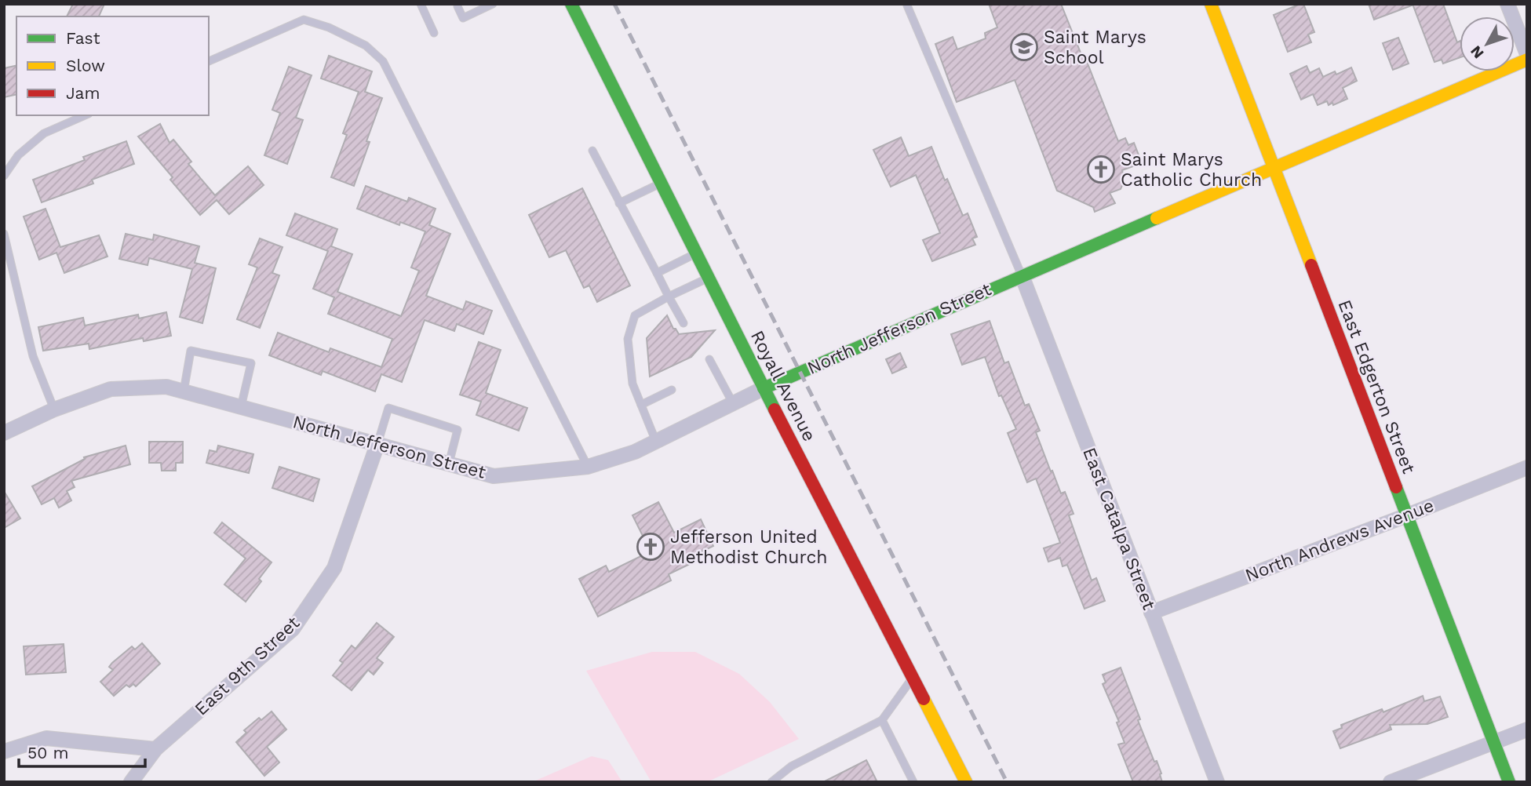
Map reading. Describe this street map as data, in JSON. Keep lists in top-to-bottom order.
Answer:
{
  "streets": {
    "street": [
      "North Jefferson Street",
      "Royall Avenue",
      "East Edgerton Street",
      "East Catalpa Street",
      "North Andrews Avenue",
      "East 9th Street"
    ]
  },
  "crossings": [
    ["North Jefferson Street", "Royall Avenue"],
    ["North Jefferson Street", "East Edgerton Street"],
    ["North Jefferson Street", "East Catalpa Street"],
    ["North Jefferson Street", "East 9th Street"],
    ["East Edgerton Street", "North Andrews Avenue"],
    ["East Catalpa Street", "North Andrews Avenue"]
  ],
  "places": {
    "school or university": ["Saint Marys School"],
    "church": ["Saint Marys Catholic Church", "Jefferson United Methodist Church"]
  },
  "legend": ["Fast", "Slow", "Jam"],
  "scale_bar": "50 m",
  "north": "bottom left"
}
